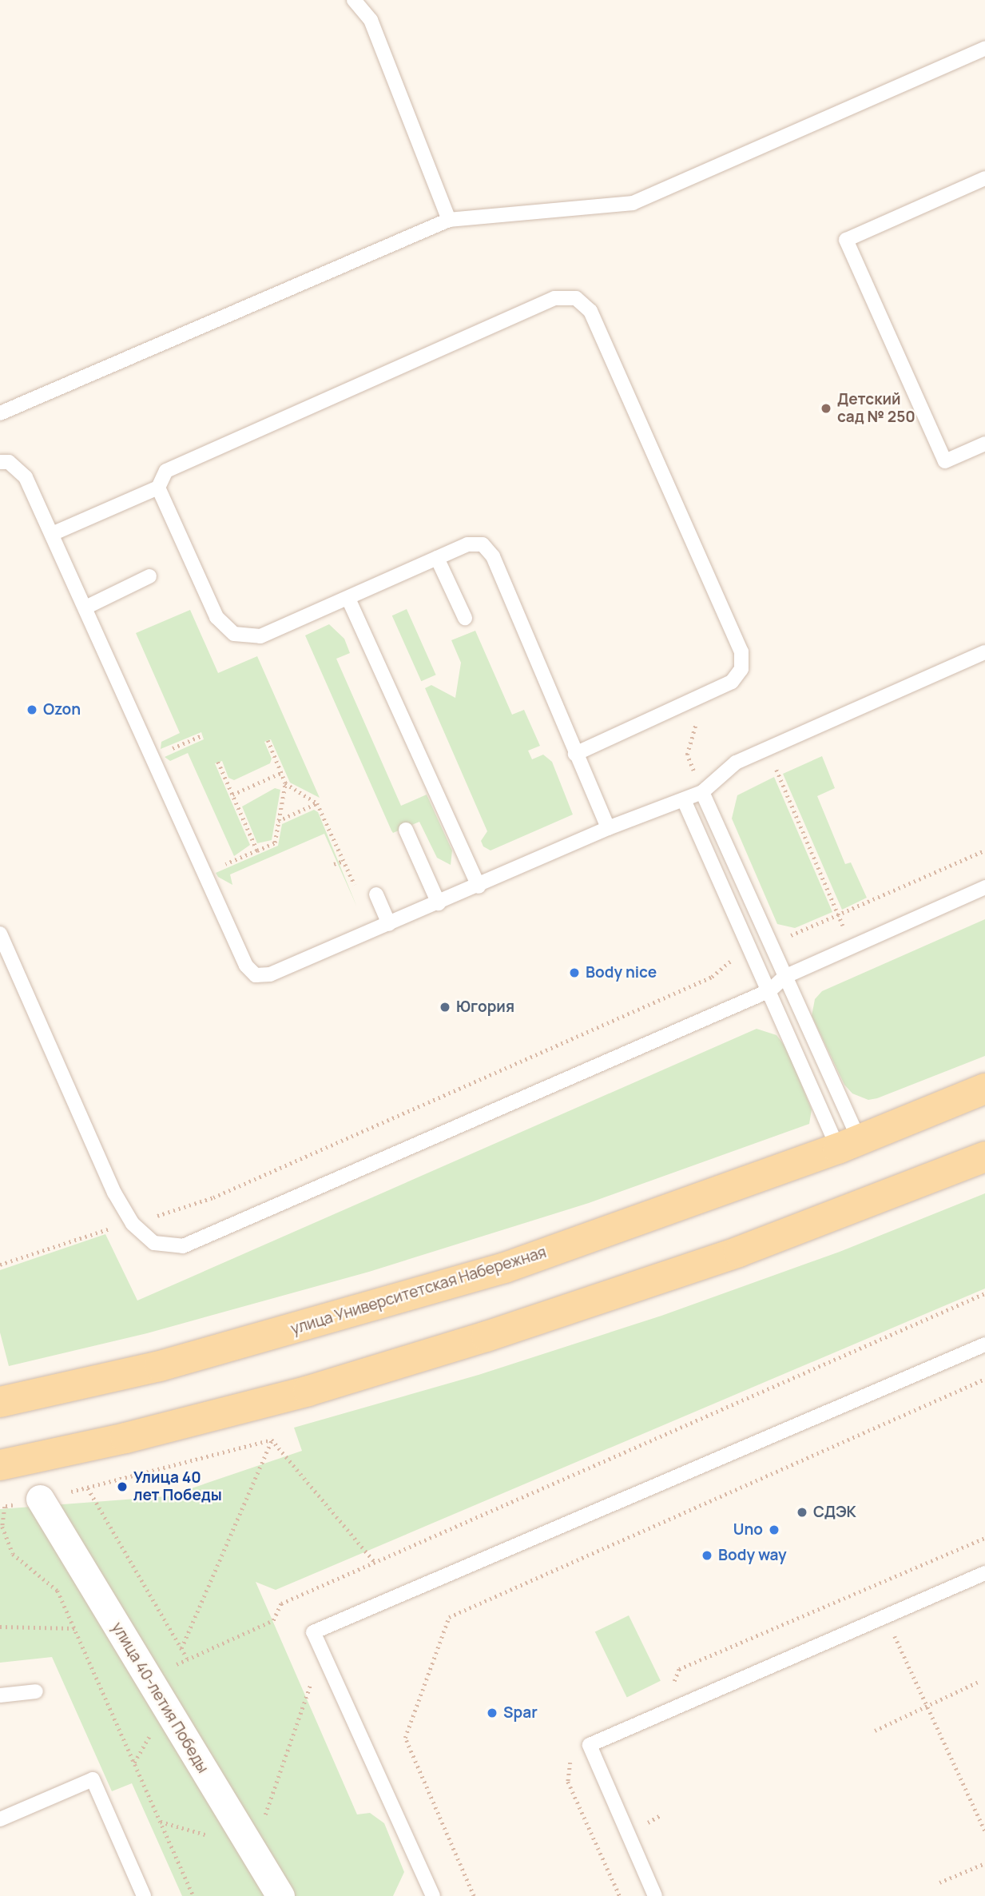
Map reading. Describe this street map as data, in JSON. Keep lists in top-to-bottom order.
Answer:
{
  "streets": {
    "main road": ["улица Университетская Набережная"],
    "street": ["улица 40-летия Победы"]
  },
  "places": [
    "Детский сад № 250",
    "Ozon",
    "Body nice",
    "Югория",
    "Улица 40 лет Победы",
    "СДЭК",
    "Uno",
    "Body way",
    "Spar"
  ]
}
